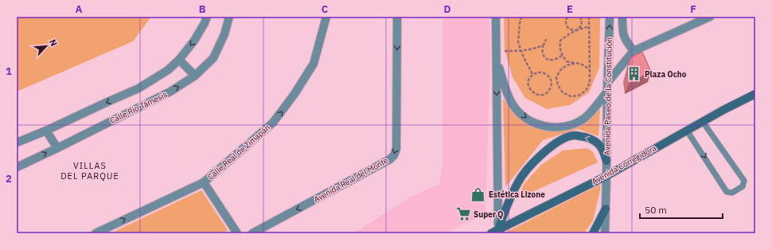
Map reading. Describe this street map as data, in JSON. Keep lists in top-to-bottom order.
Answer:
{
  "streets": {
    "main road": ["Avenida Corregidora"],
    "street": [
      "Avenida Paseo de la Constitución",
      "Calle Río Támesis",
      "Calle Real de Zimapán",
      "Avenida Real del Monte"
    ]
  },
  "crossings": [
    ["Avenida Paseo de la Constitución", "Avenida Corregidora"]
  ],
  "one_way": ["Calle Real de Zimapán", "Avenida Real del Monte"],
  "districts": ["VILLAS DEL PARQUE"],
  "places": {
    "building": ["Plaza Ocho"],
    "shop": ["Estética Lizone"],
    "supermarket": ["Super Q"]
  },
  "scale_bar": "50 m",
  "north": "top right",
  "grid": {
    "columns": [
      "A",
      "B",
      "C",
      "D",
      "E",
      "F"
    ],
    "rows": ["1", "2"]
  }
}
